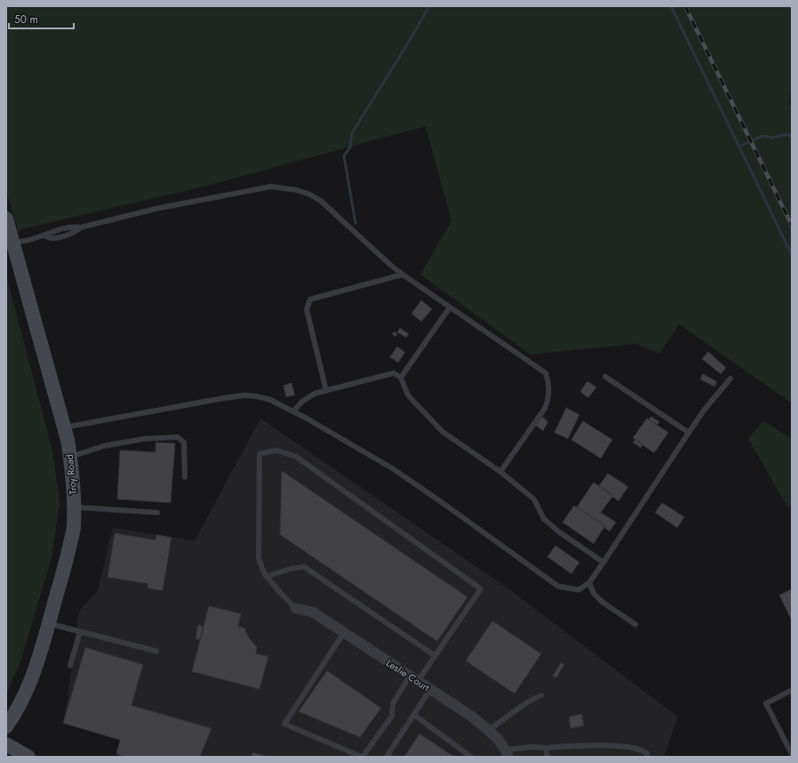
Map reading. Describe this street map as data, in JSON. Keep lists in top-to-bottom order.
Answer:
{
  "streets": {
    "street": ["Troy Road", "Leslie Court"]
  },
  "scale_bar": "50 m"
}
